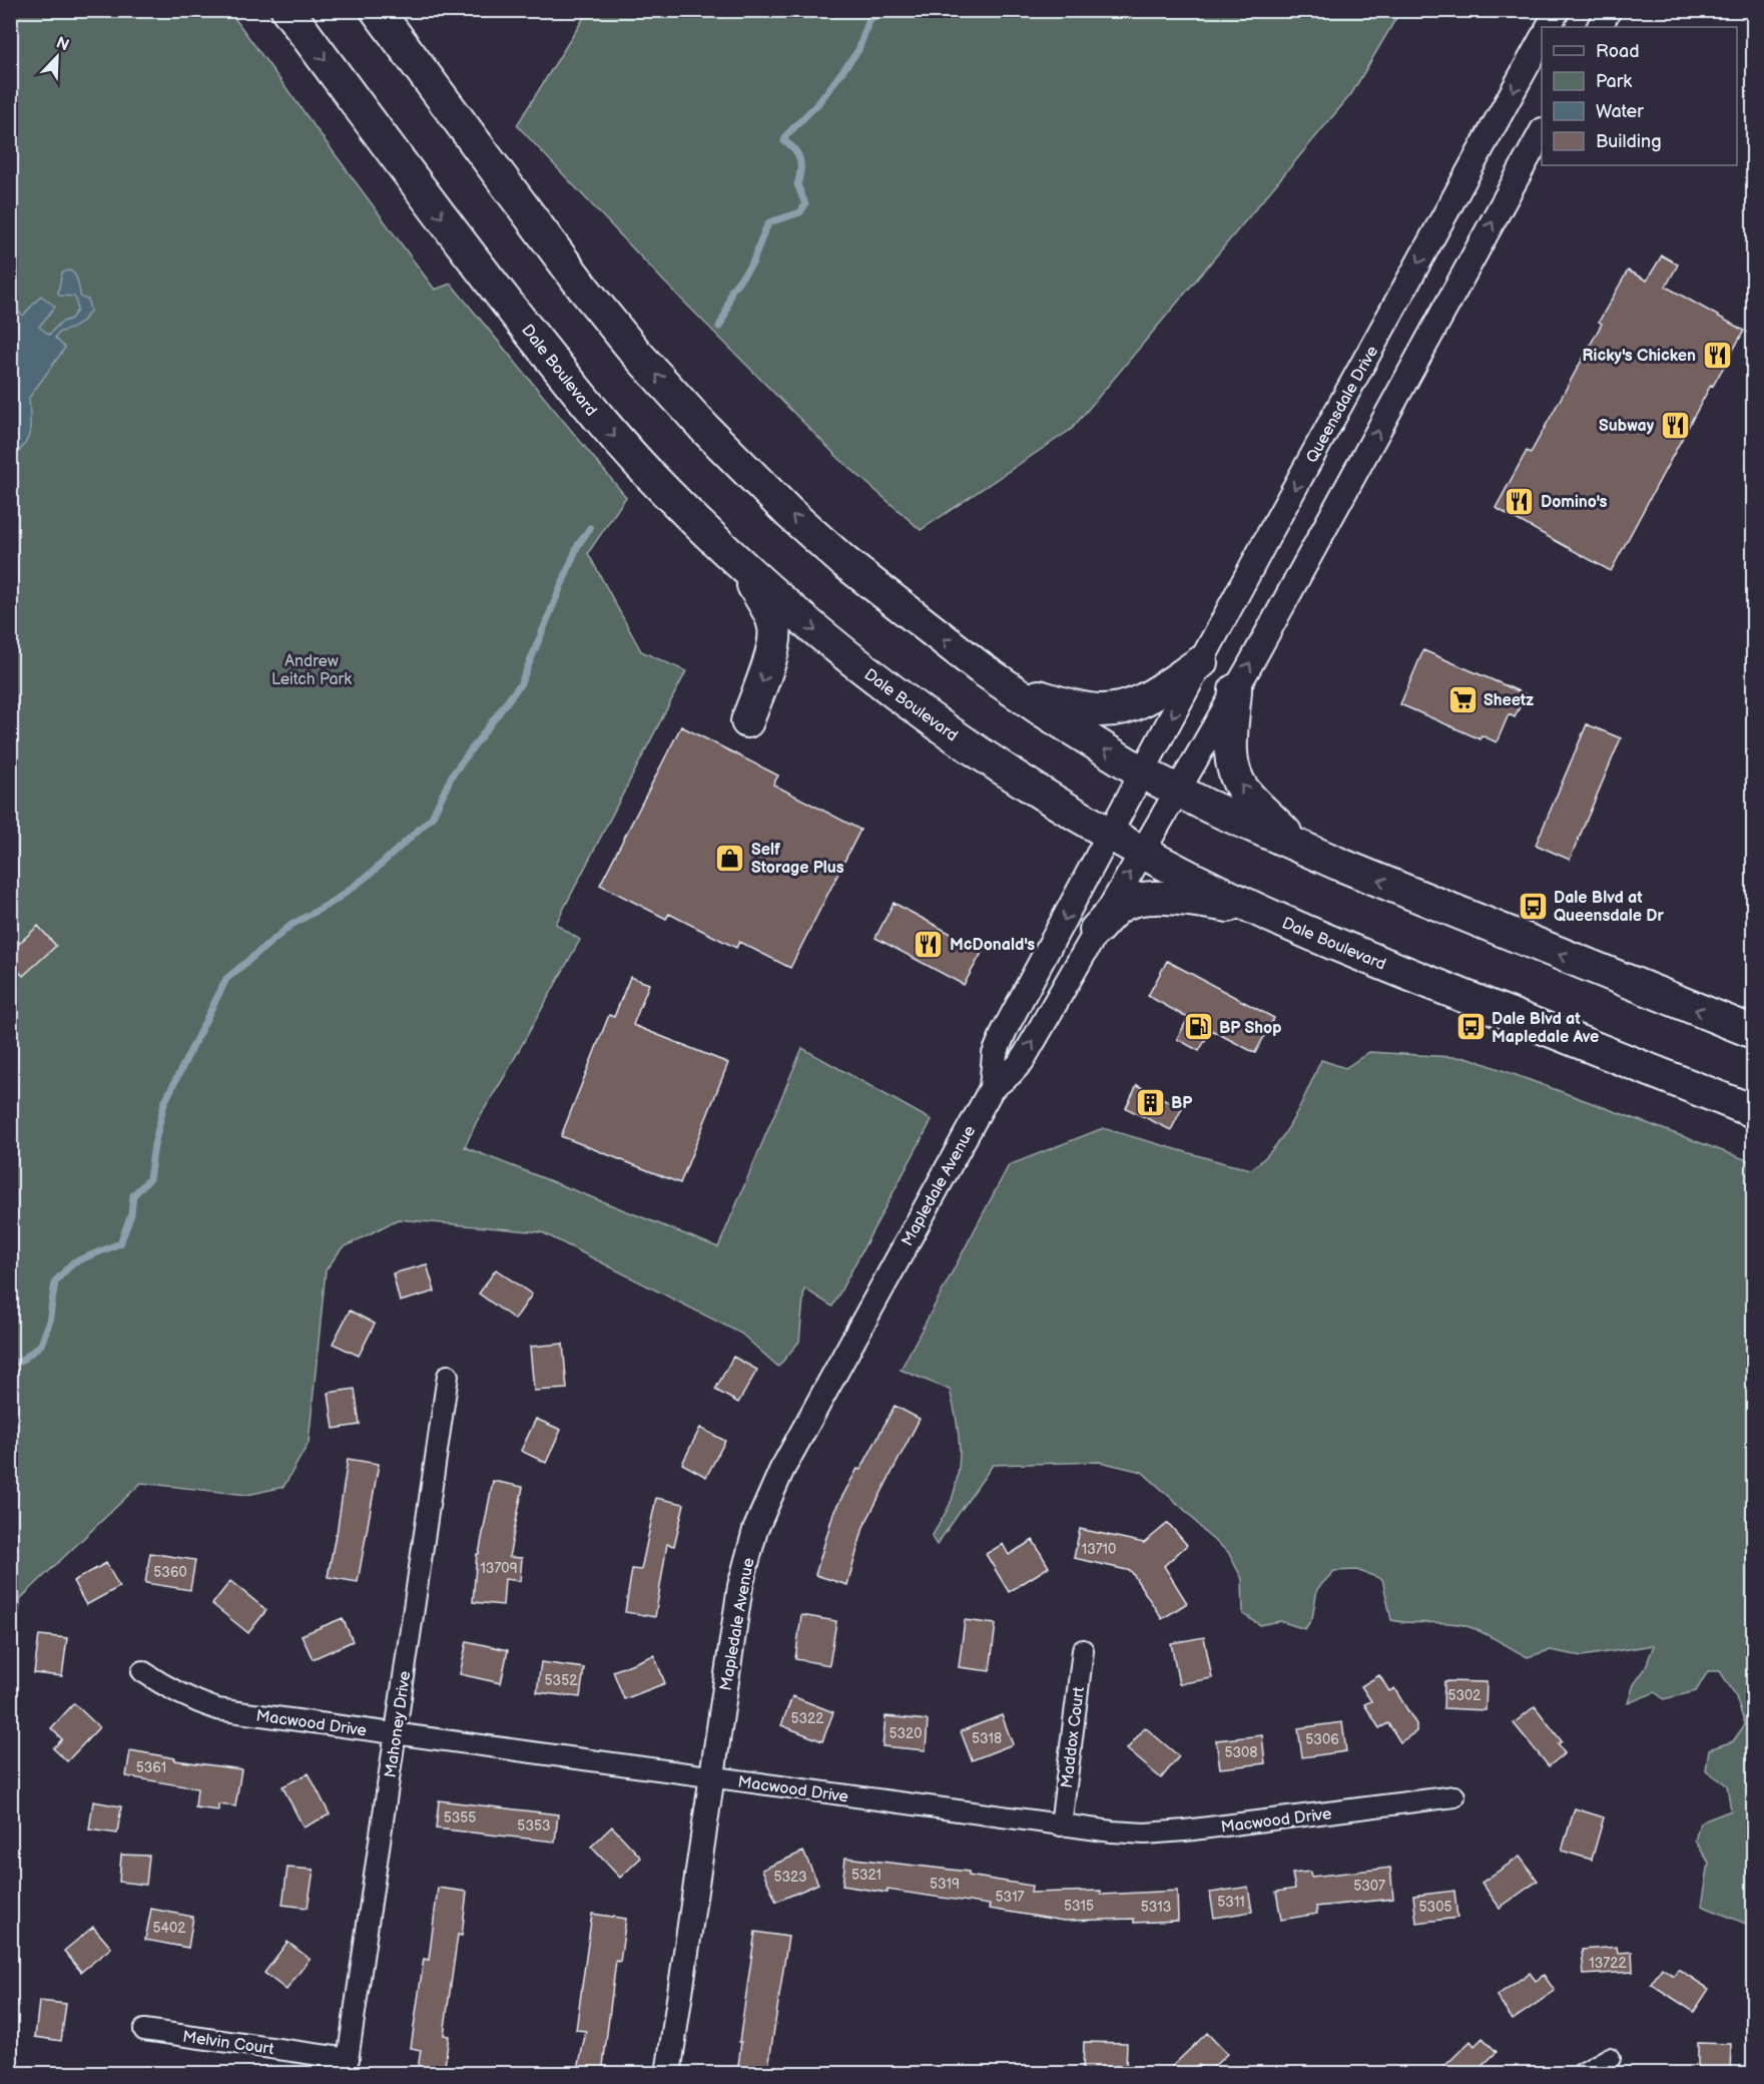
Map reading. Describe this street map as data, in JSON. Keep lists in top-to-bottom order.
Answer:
{
  "streets": {
    "main road": ["Dale Boulevard"],
    "street": [
      "Queensdale Drive",
      "Mapledale Avenue",
      "Macwood Drive",
      "Mahoney Drive",
      "Maddox Court",
      "Melvin Court"
    ]
  },
  "crossings": [
    ["Dale Boulevard", "Mapledale Avenue"],
    ["Queensdale Drive", "Mapledale Avenue"],
    ["Mapledale Avenue", "Macwood Drive"],
    ["Macwood Drive", "Mahoney Drive"],
    ["Macwood Drive", "Maddox Court"],
    ["Mahoney Drive", "Melvin Court"]
  ],
  "parks": ["Andrew Leitch Park"],
  "places": {
    "restaurant": [
      "Ricky's Chicken",
      "Subway",
      "Domino's",
      "McDonald's"
    ],
    "supermarket": ["Sheetz"],
    "shop": ["Self Storage Plus"],
    "bus stop": ["Dale Blvd at Queensdale Dr", "Dale Blvd at Mapledale Ave"],
    "fuel station": ["BP Shop"],
    "building": ["BP"]
  },
  "house_numbers": [
    "13710",
    "13709",
    "5360",
    "5352",
    "5302",
    "5322",
    "5320",
    "5318",
    "5306",
    "5308",
    "5361",
    "5355",
    "5353",
    "5321",
    "5323",
    "5319",
    "5307",
    "5317",
    "5311",
    "5315",
    "5313",
    "5305",
    "5402",
    "13722"
  ],
  "legend": [
    "Road",
    "Park",
    "Water",
    "Building"
  ],
  "north": "top right"
}
